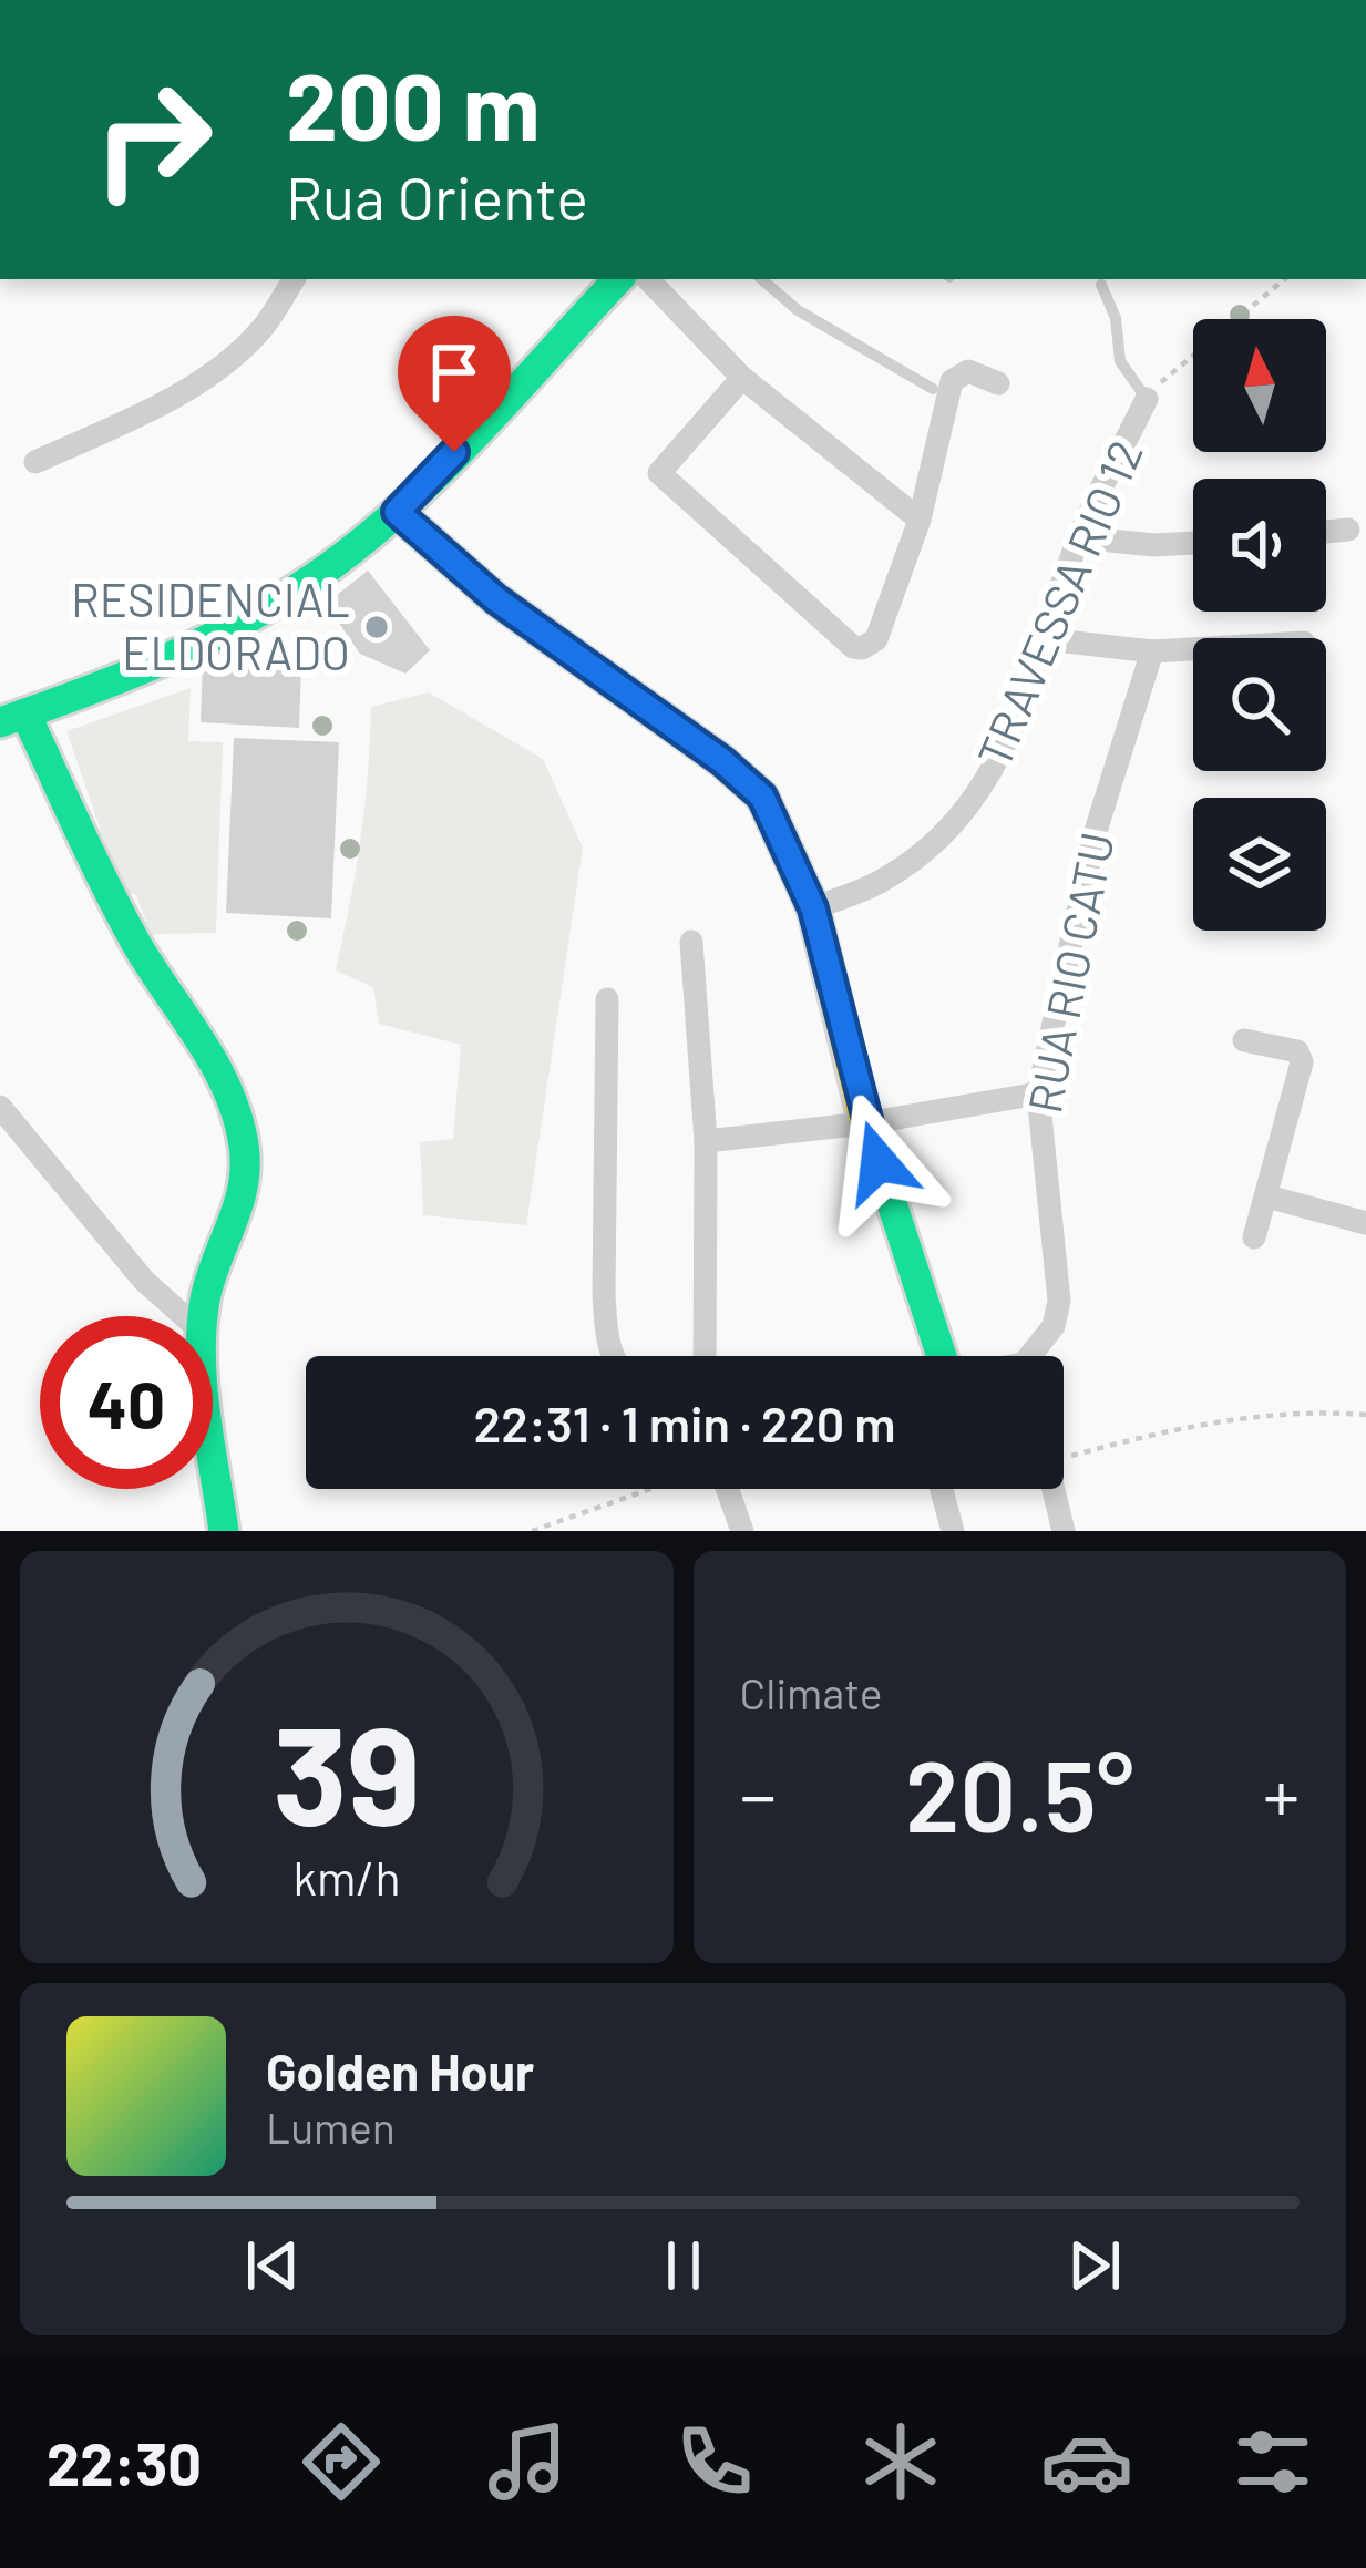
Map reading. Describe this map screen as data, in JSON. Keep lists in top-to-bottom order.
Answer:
{
  "streets": {
    "street": ["TRAVESSA RIO 12", "RUA RIO CATU"]
  },
  "places": ["RESIDENCIAL ELDORADO"],
  "north": "top",
  "page": {
    "turn": ["200 m", "Rua Oriente"],
    "limit": "40",
    "trip": "22:31 · 1 min · 220 m",
    "tile": "Climate",
    "heat": ["−", "20.5°", "+"],
    "song": ["Golden Hour", "Lumen"],
    "tabs": "22:30",
    "gauge": ["39", "km/h"]
  }
}
